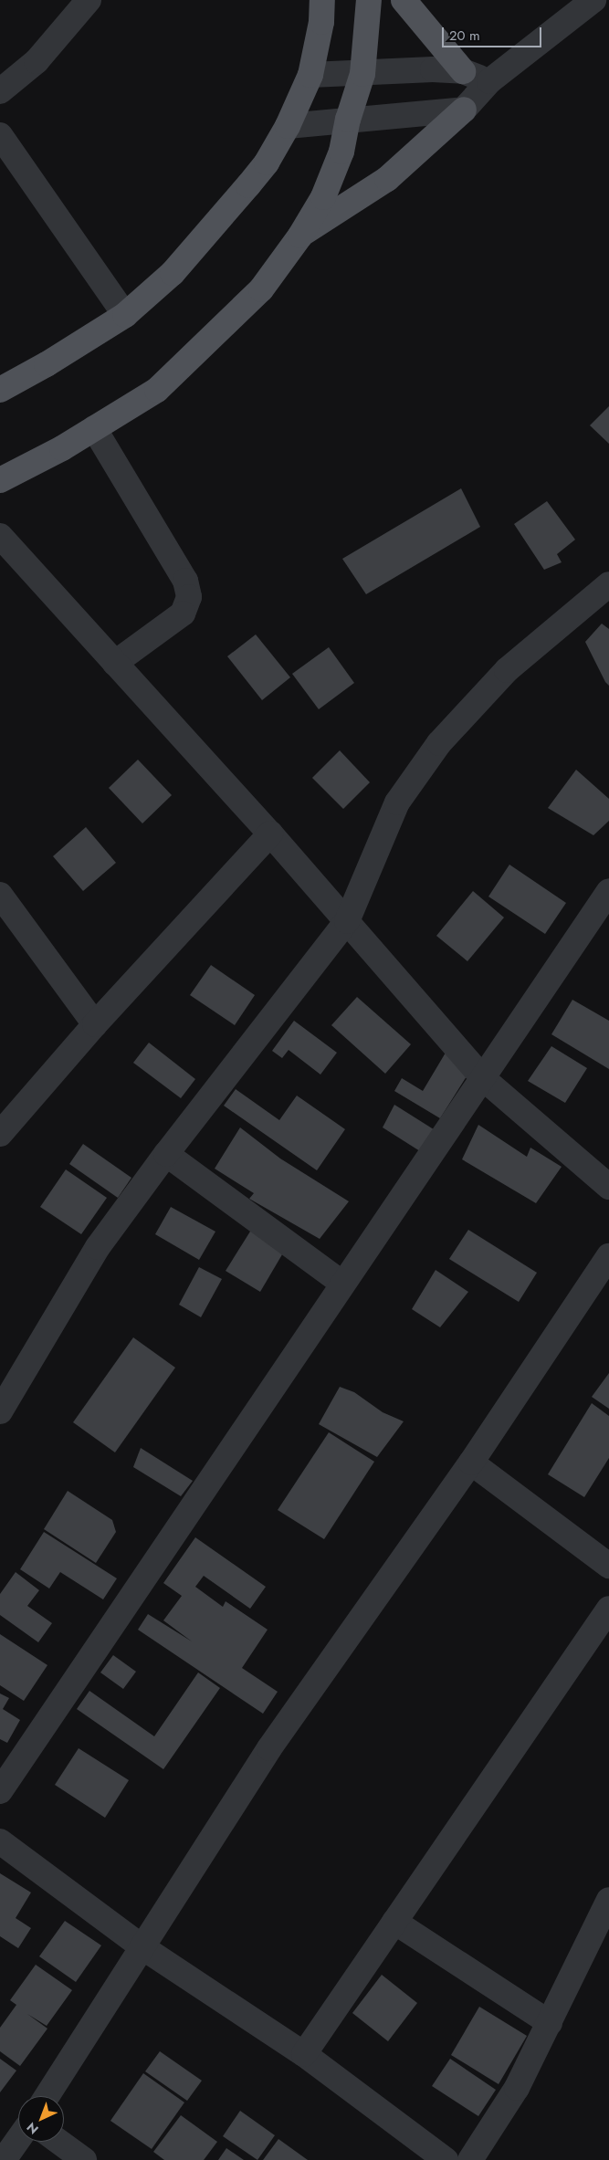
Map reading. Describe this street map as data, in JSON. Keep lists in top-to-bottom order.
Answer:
{
  "scale_bar": "20 m",
  "north": "bottom left"
}
